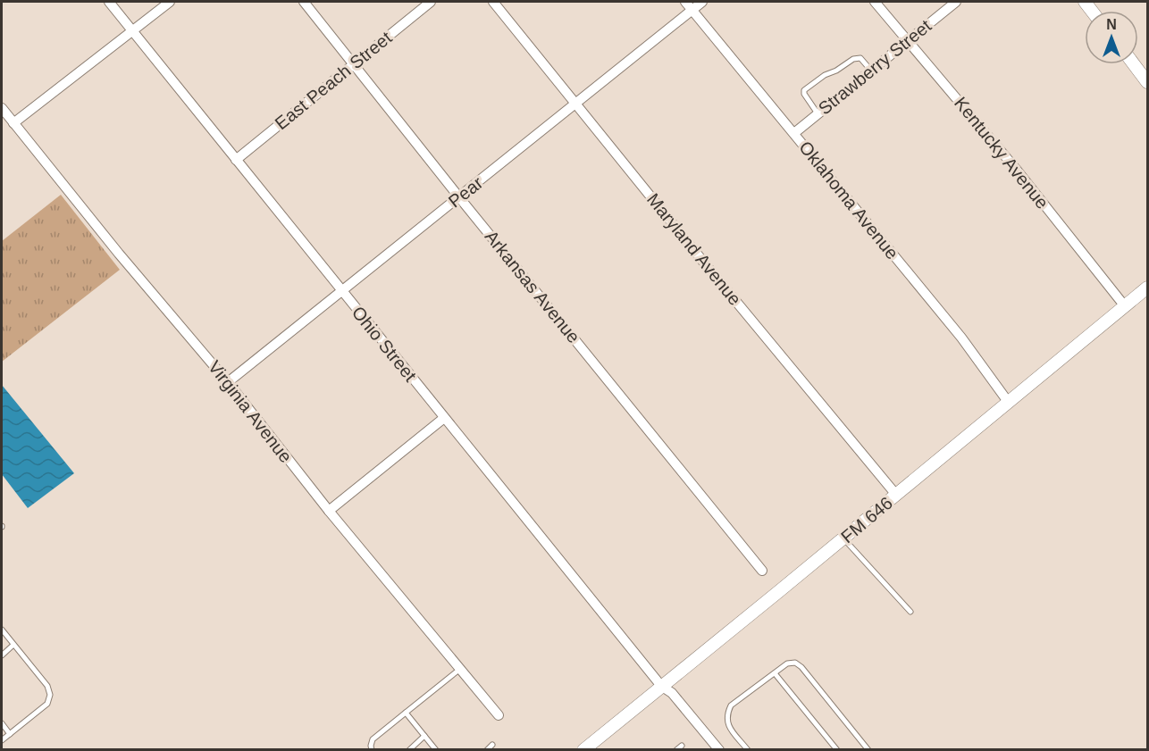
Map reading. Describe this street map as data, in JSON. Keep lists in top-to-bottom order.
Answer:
{
  "streets": {
    "main road": ["FM 646"],
    "street": [
      "Strawberry Street",
      "East Peach Street",
      "Kentucky Avenue",
      "Pear",
      "Oklahoma Avenue",
      "Maryland Avenue",
      "Arkansas Avenue",
      "Ohio Street",
      "Virginia Avenue"
    ]
  },
  "crossings": [
    ["Strawberry Street", "Kentucky Avenue"],
    ["Strawberry Street", "Oklahoma Avenue"],
    ["East Peach Street", "Arkansas Avenue"],
    ["East Peach Street", "Ohio Street"],
    ["Kentucky Avenue", "FM 646"],
    ["Pear", "Oklahoma Avenue"],
    ["Pear", "Maryland Avenue"],
    ["Pear", "Arkansas Avenue"],
    ["Pear", "Ohio Street"],
    ["Pear", "Virginia Avenue"],
    ["Oklahoma Avenue", "FM 646"],
    ["Maryland Avenue", "FM 646"],
    ["Ohio Street", "FM 646"]
  ],
  "north": "top"
}
